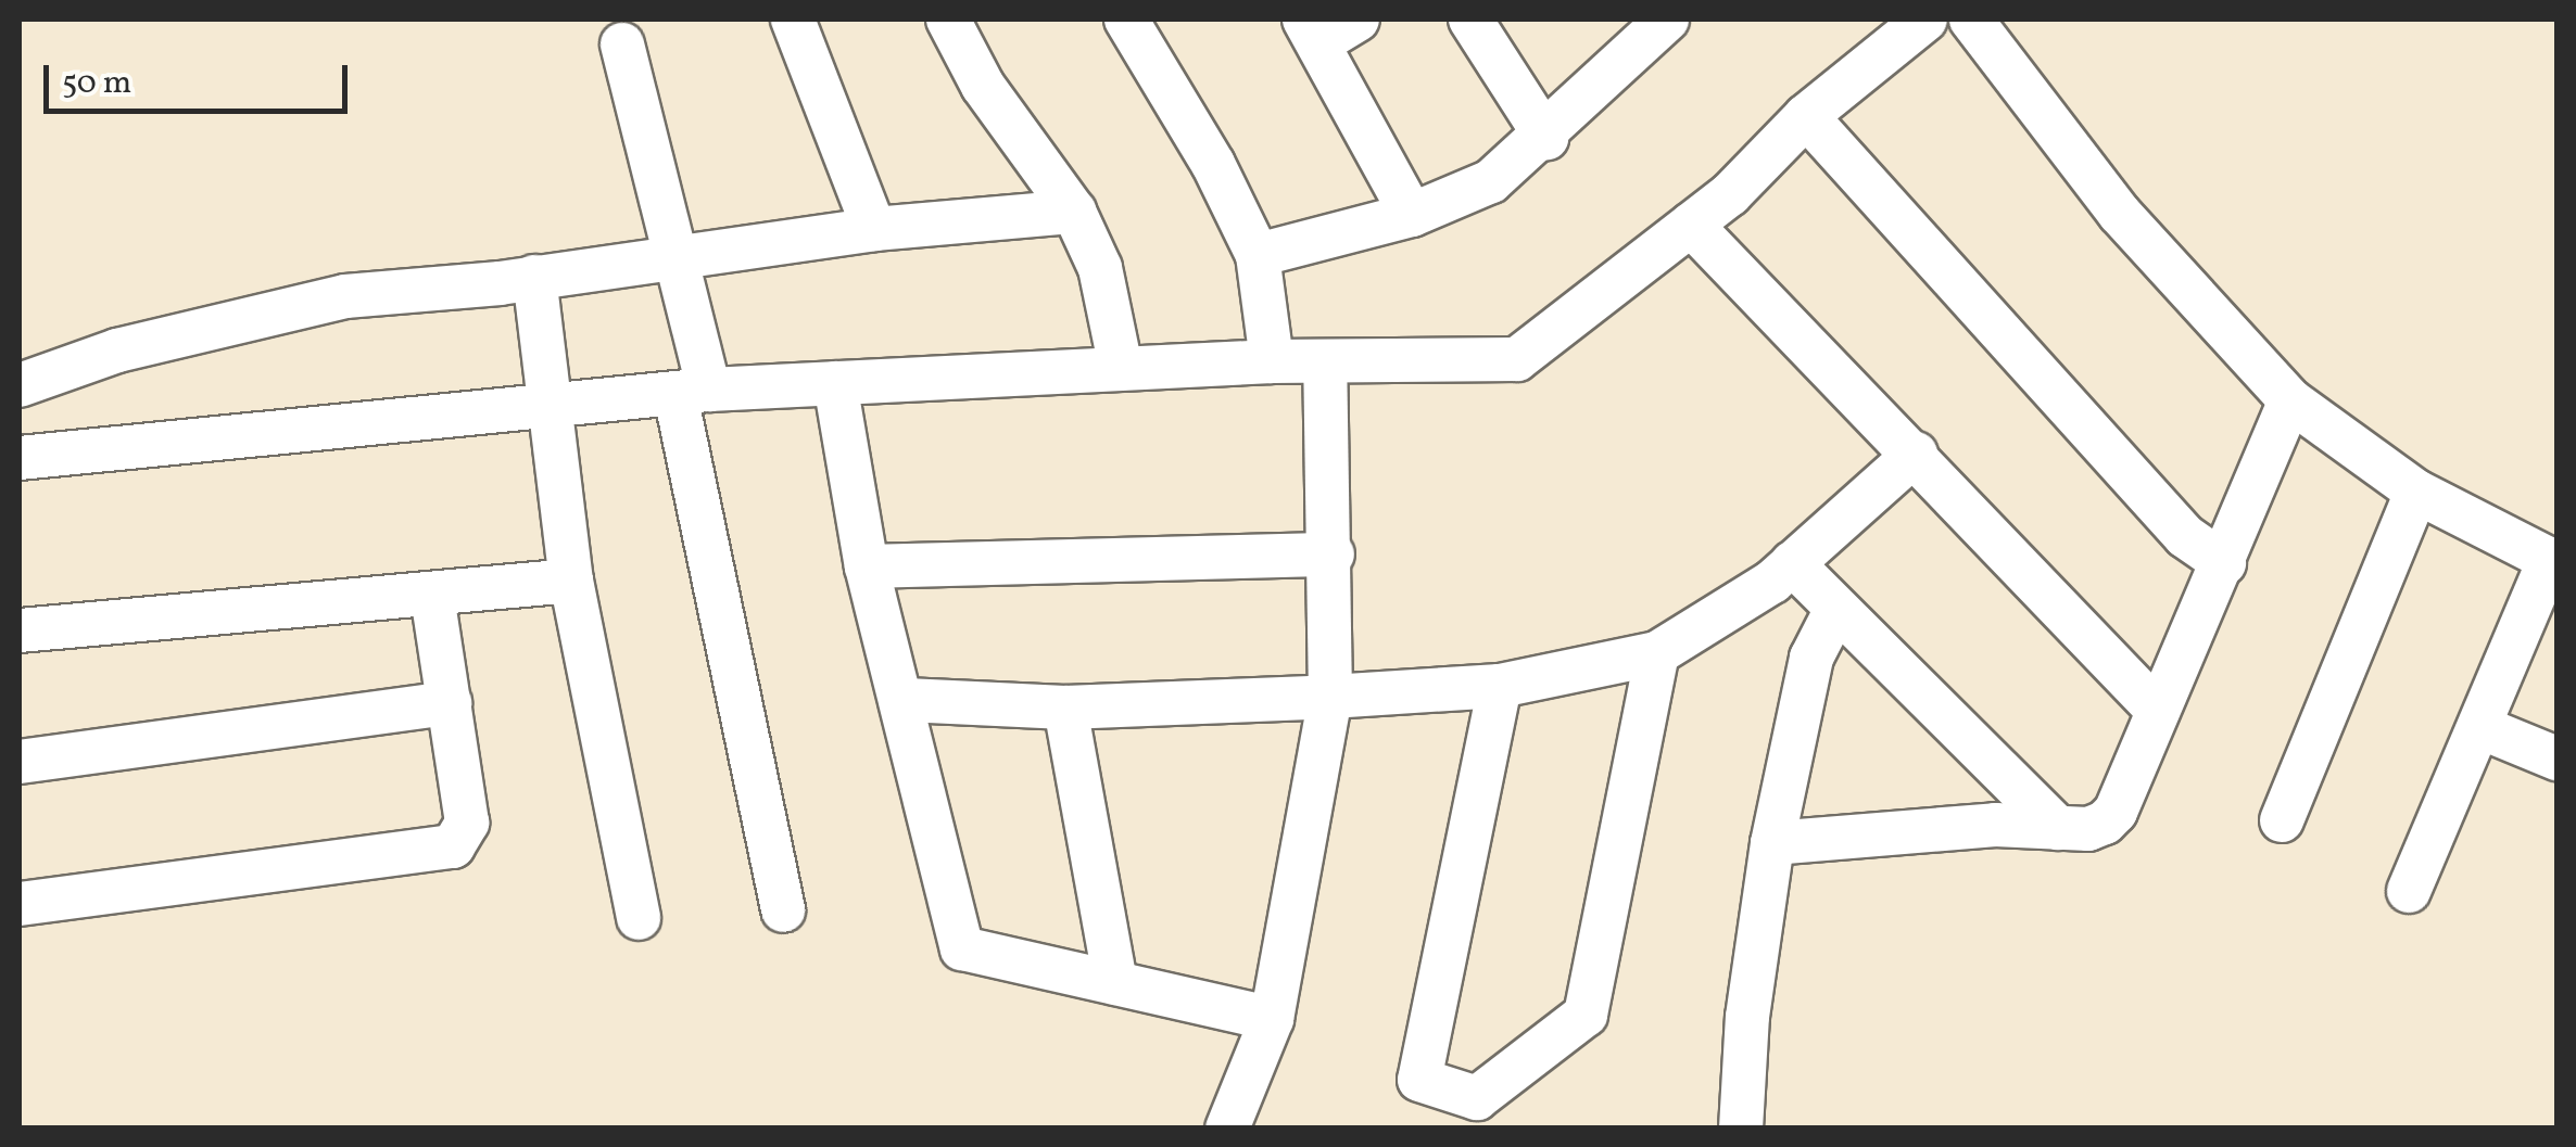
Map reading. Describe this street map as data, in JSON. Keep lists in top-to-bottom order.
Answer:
{
  "scale_bar": "50 m"
}
